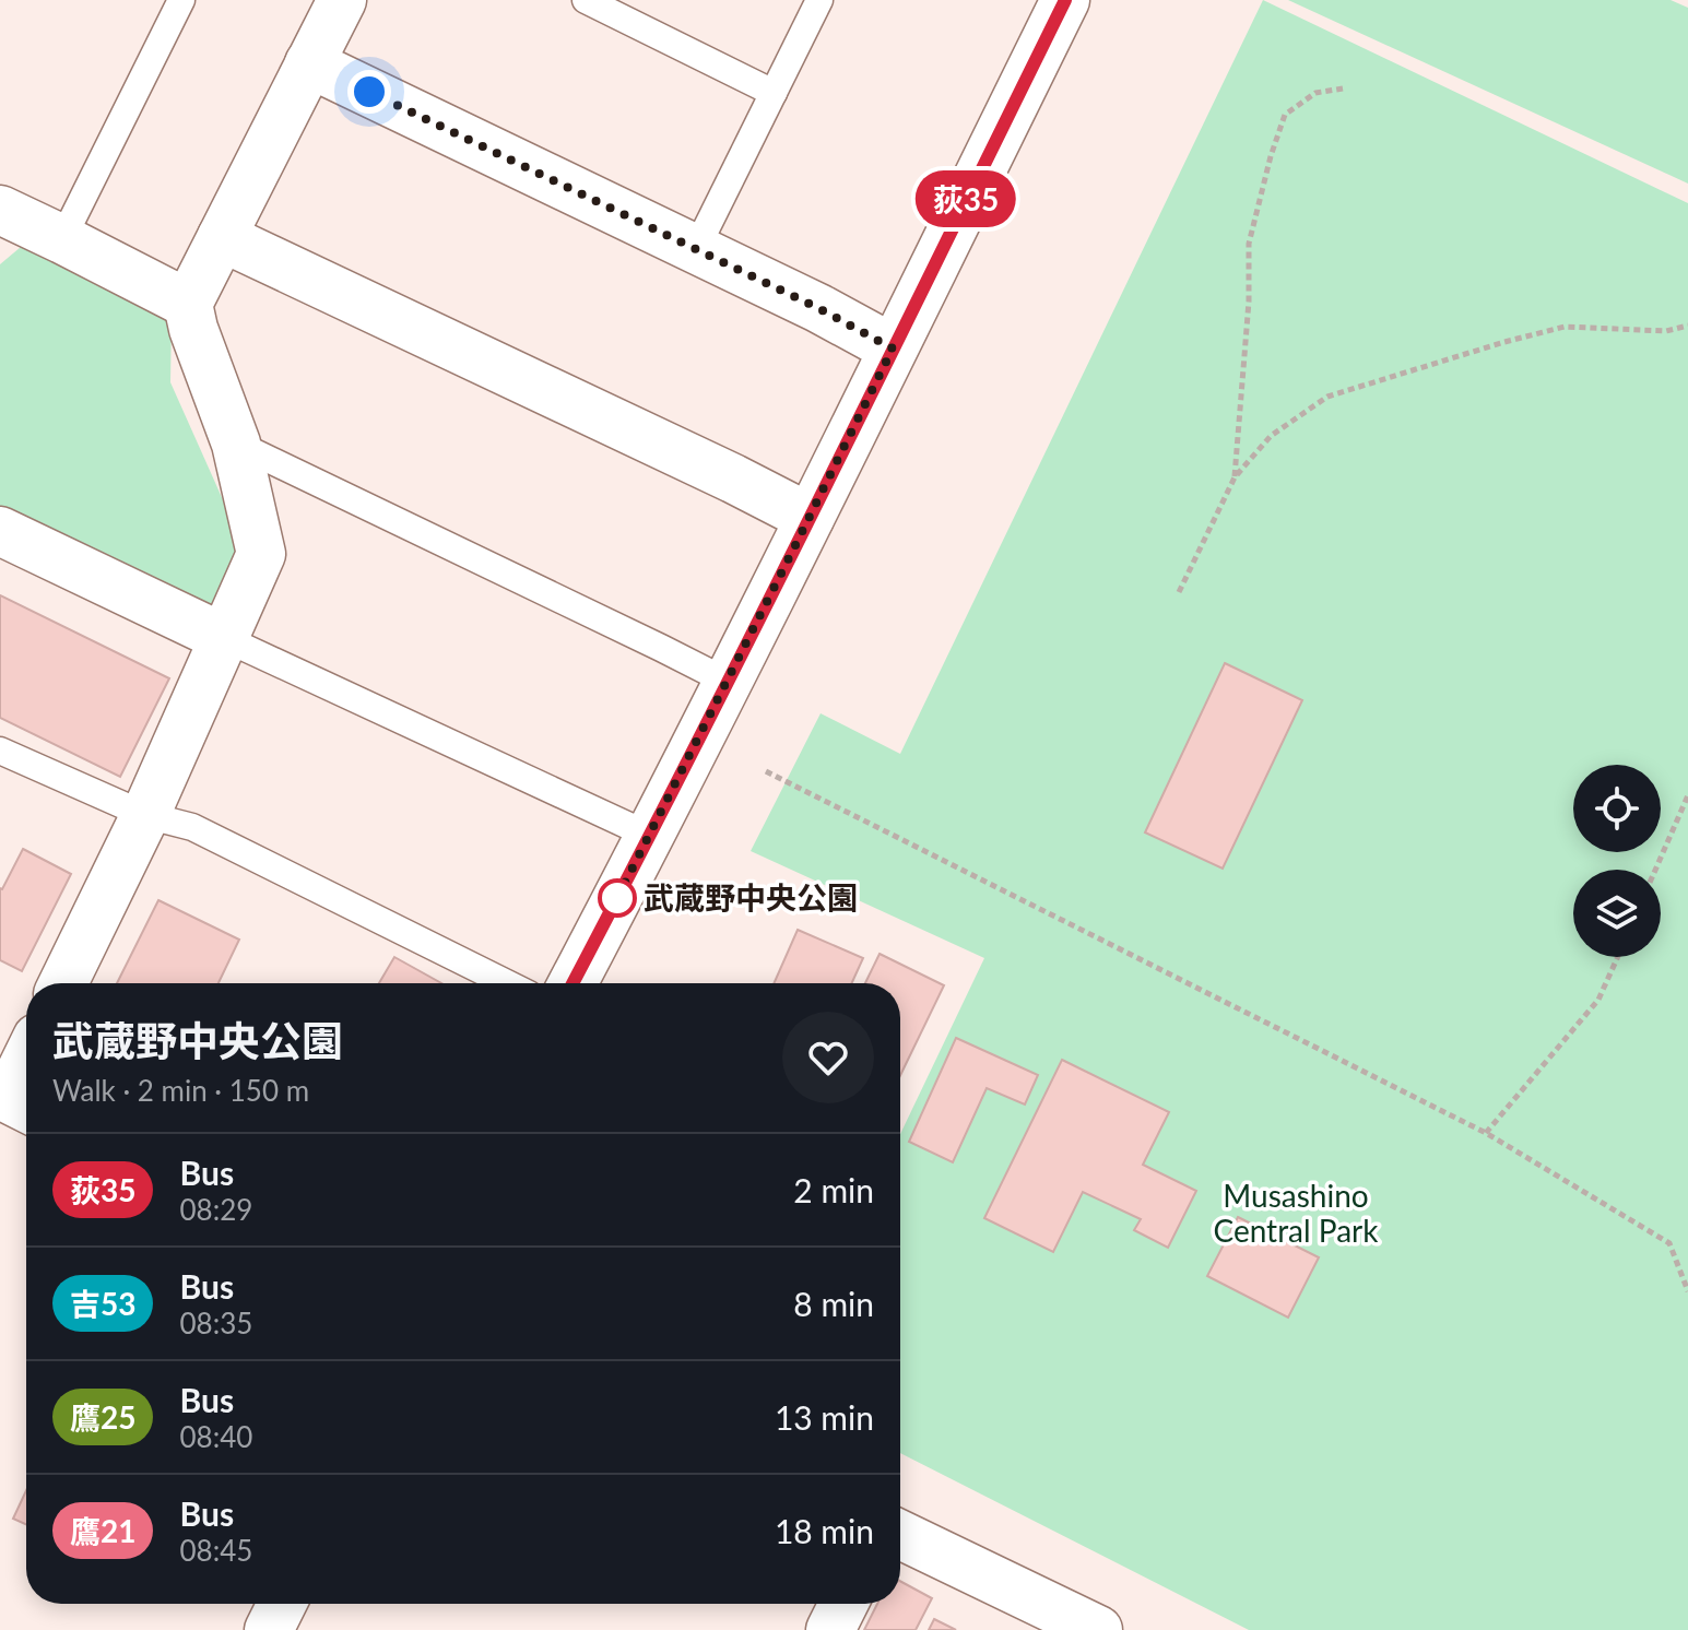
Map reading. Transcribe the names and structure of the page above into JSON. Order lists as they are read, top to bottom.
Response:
{
  "parks": ["Musashino Central Park"],
  "places": ["武蔵野中央公園"],
  "lines": ["bus line 荻35"],
  "page": {
    "on_map": "荻35",
    "heading": ["武蔵野中央公園", "Walk · 2 min · 150 m"],
    "list": [
      {
        "mark": "荻35",
        "name": "Bus",
        "note": "08:29",
        "value": "2 min"
      },
      {
        "mark": "吉53",
        "name": "Bus",
        "note": "08:35",
        "value": "8 min"
      },
      {
        "mark": "鷹25",
        "name": "Bus",
        "note": "08:40",
        "value": "13 min"
      },
      {
        "mark": "鷹21",
        "name": "Bus",
        "note": "08:45",
        "value": "18 min"
      }
    ]
  }
}
